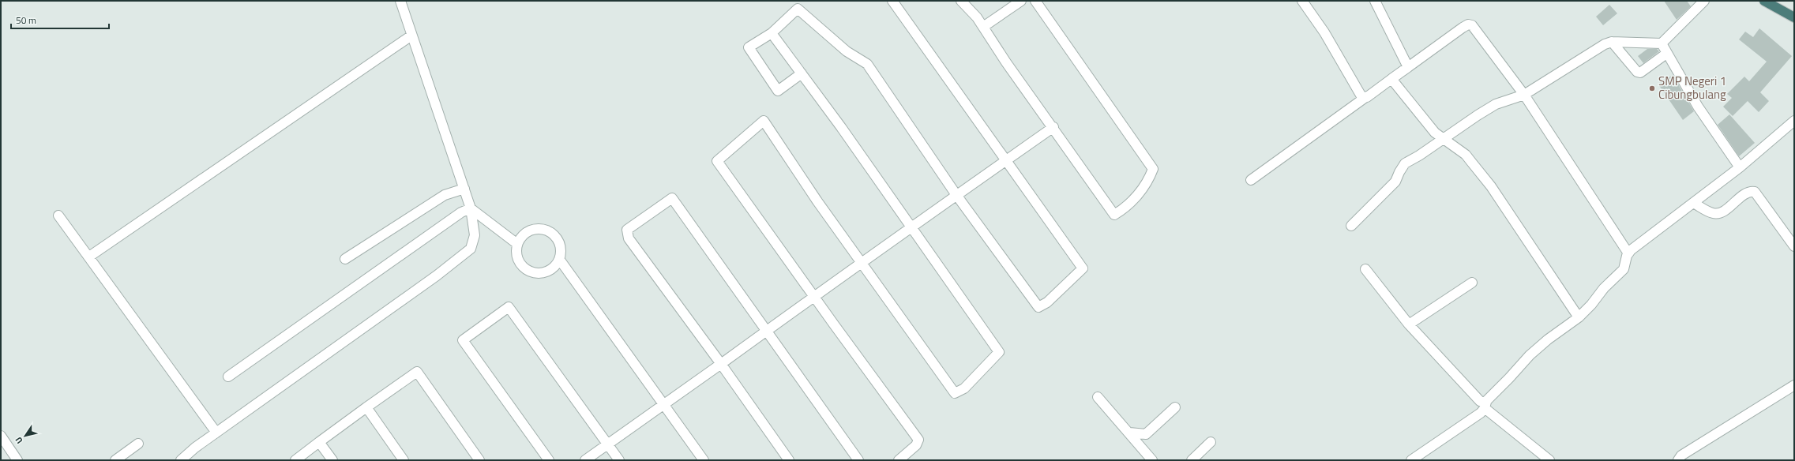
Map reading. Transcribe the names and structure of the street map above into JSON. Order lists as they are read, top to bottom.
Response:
{
  "places": ["SMP Negeri 1 Cibungbulang"],
  "scale_bar": "50 m",
  "north": "bottom left"
}
